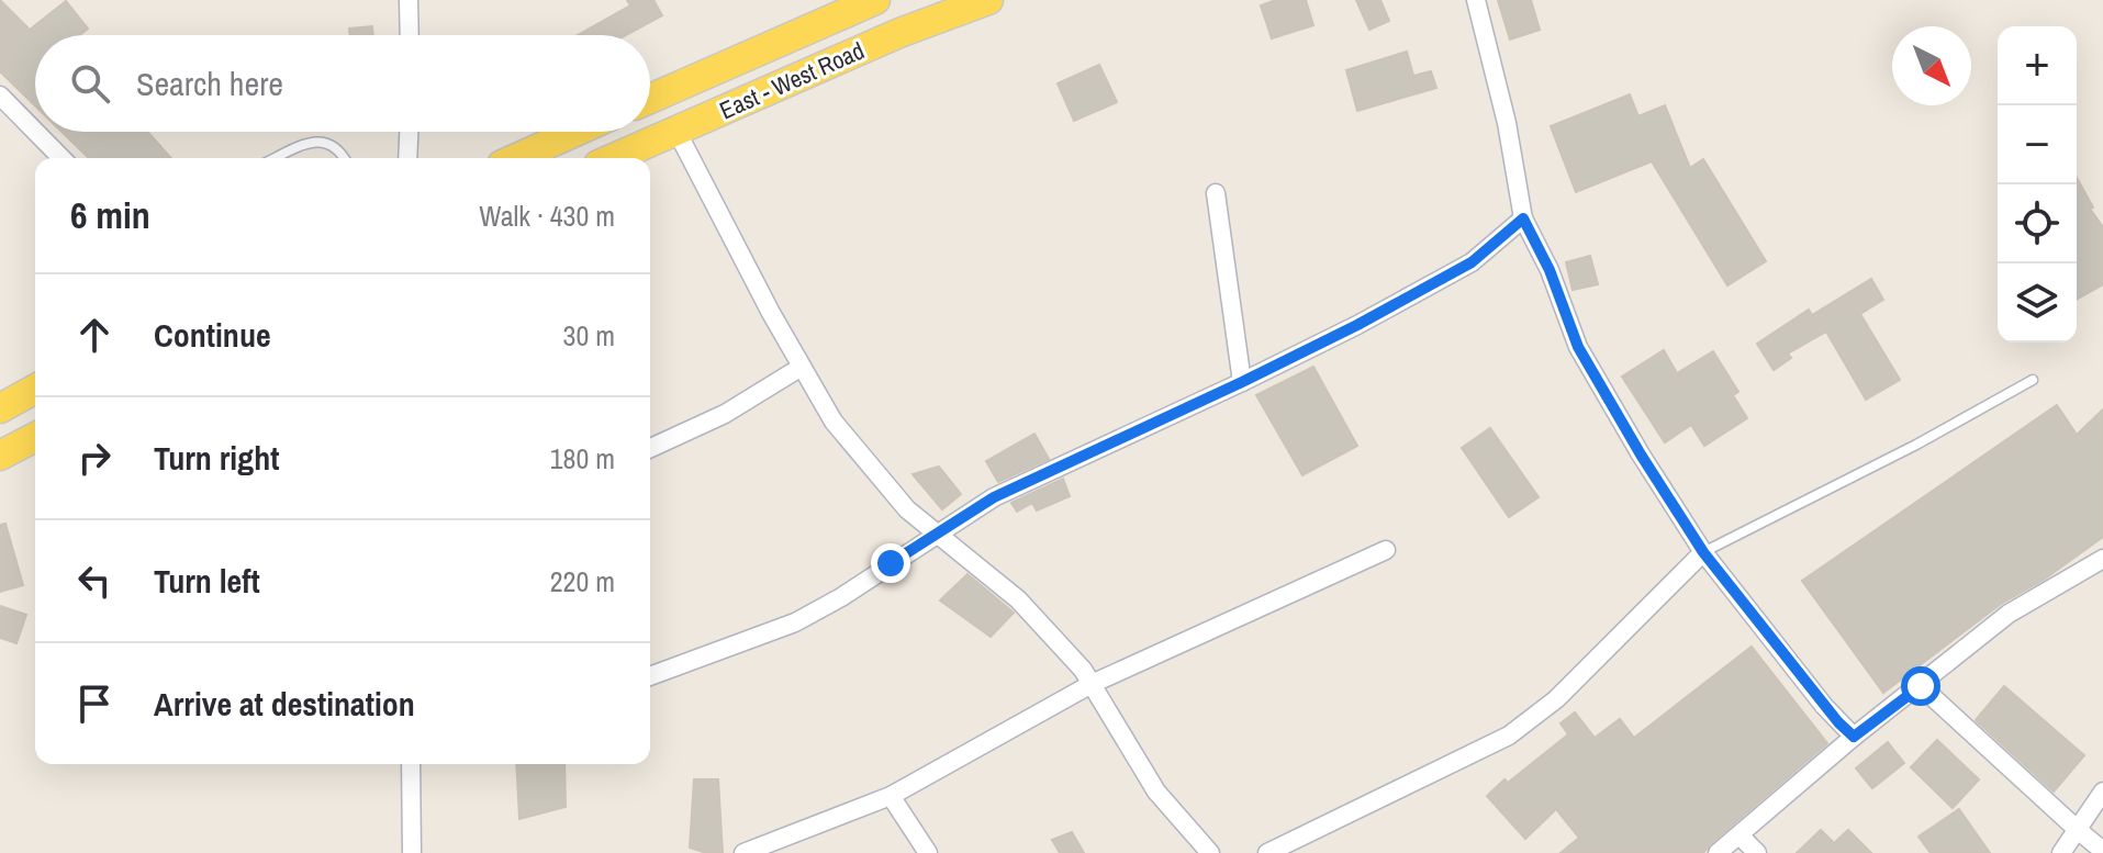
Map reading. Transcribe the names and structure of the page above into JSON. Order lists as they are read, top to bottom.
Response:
{
  "streets": {
    "main road": ["East - West Road"]
  },
  "north": "bottom right",
  "page": {
    "map_buttons": ["+", "−"],
    "search": "Search here",
    "heading": ["6 min", "Walk · 430 m"],
    "list": [
      ["Continue", "30 m"],
      ["Turn right", "180 m"],
      ["Turn left", "220 m"],
      "Arrive at destination"
    ]
  }
}
